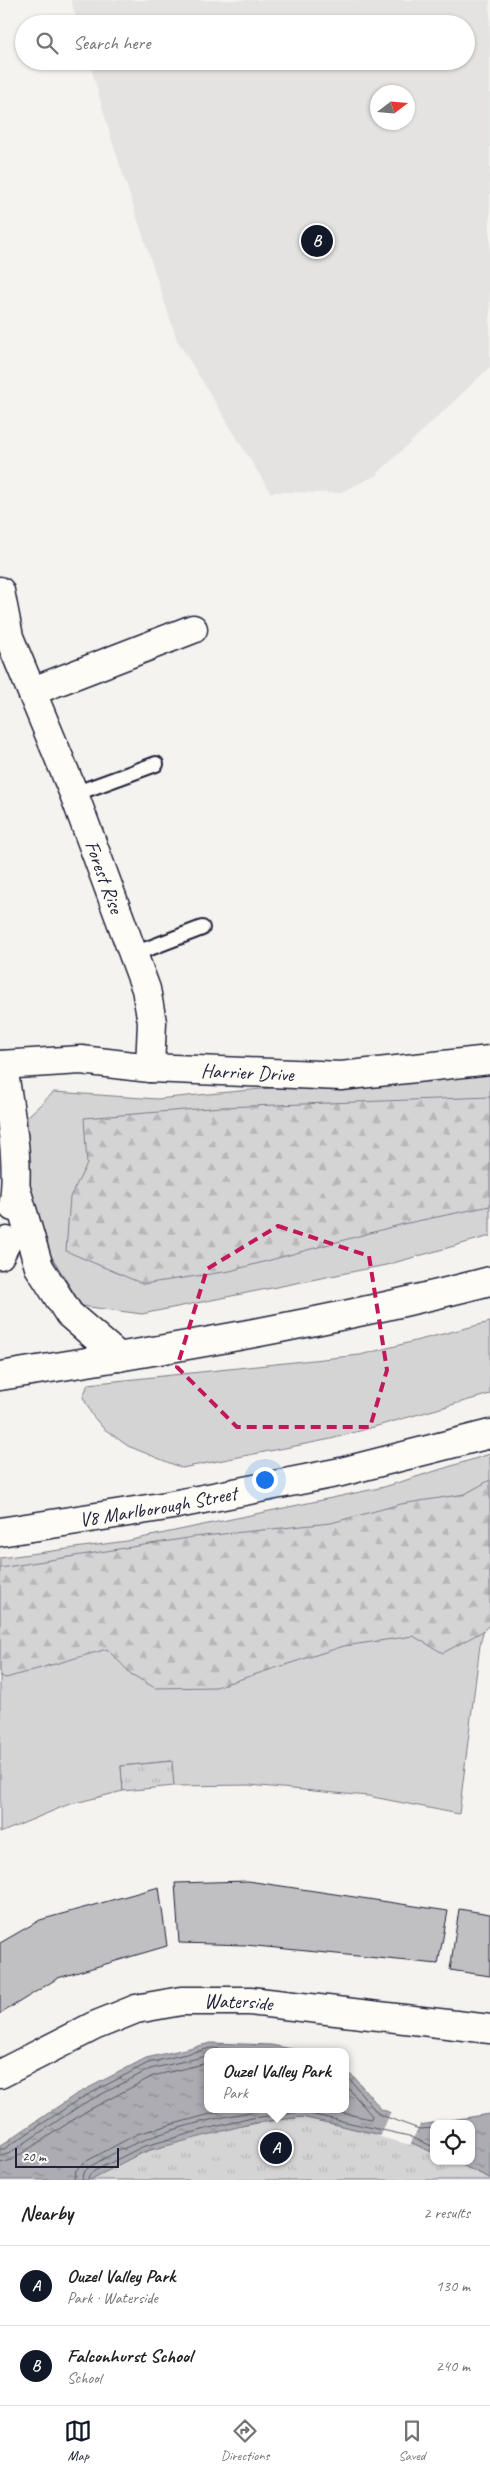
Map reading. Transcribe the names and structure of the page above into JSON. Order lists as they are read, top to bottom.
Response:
{
  "streets": {
    "street": [
      "Forest Rise",
      "Harrier Drive",
      "V8 Marlborough Street",
      "Waterside"
    ]
  },
  "crossings": [
    ["Forest Rise", "Harrier Drive"]
  ],
  "scale_bar": "20 m",
  "north": "right",
  "page": {
    "search": "Search here",
    "pins": ["B", "A"],
    "popup": ["Ouzel Valley Park", "Park"],
    "scale": "20 m",
    "heading": ["Nearby", "2 results"],
    "list": [
      {
        "mark": "A",
        "name": "Ouzel Valley Park",
        "note": "Park · Waterside",
        "value": "130 m"
      },
      {
        "mark": "B",
        "name": "Falconhurst School",
        "note": "School",
        "value": "240 m"
      }
    ],
    "nav": ["Map", "Directions", "Saved"]
  }
}
